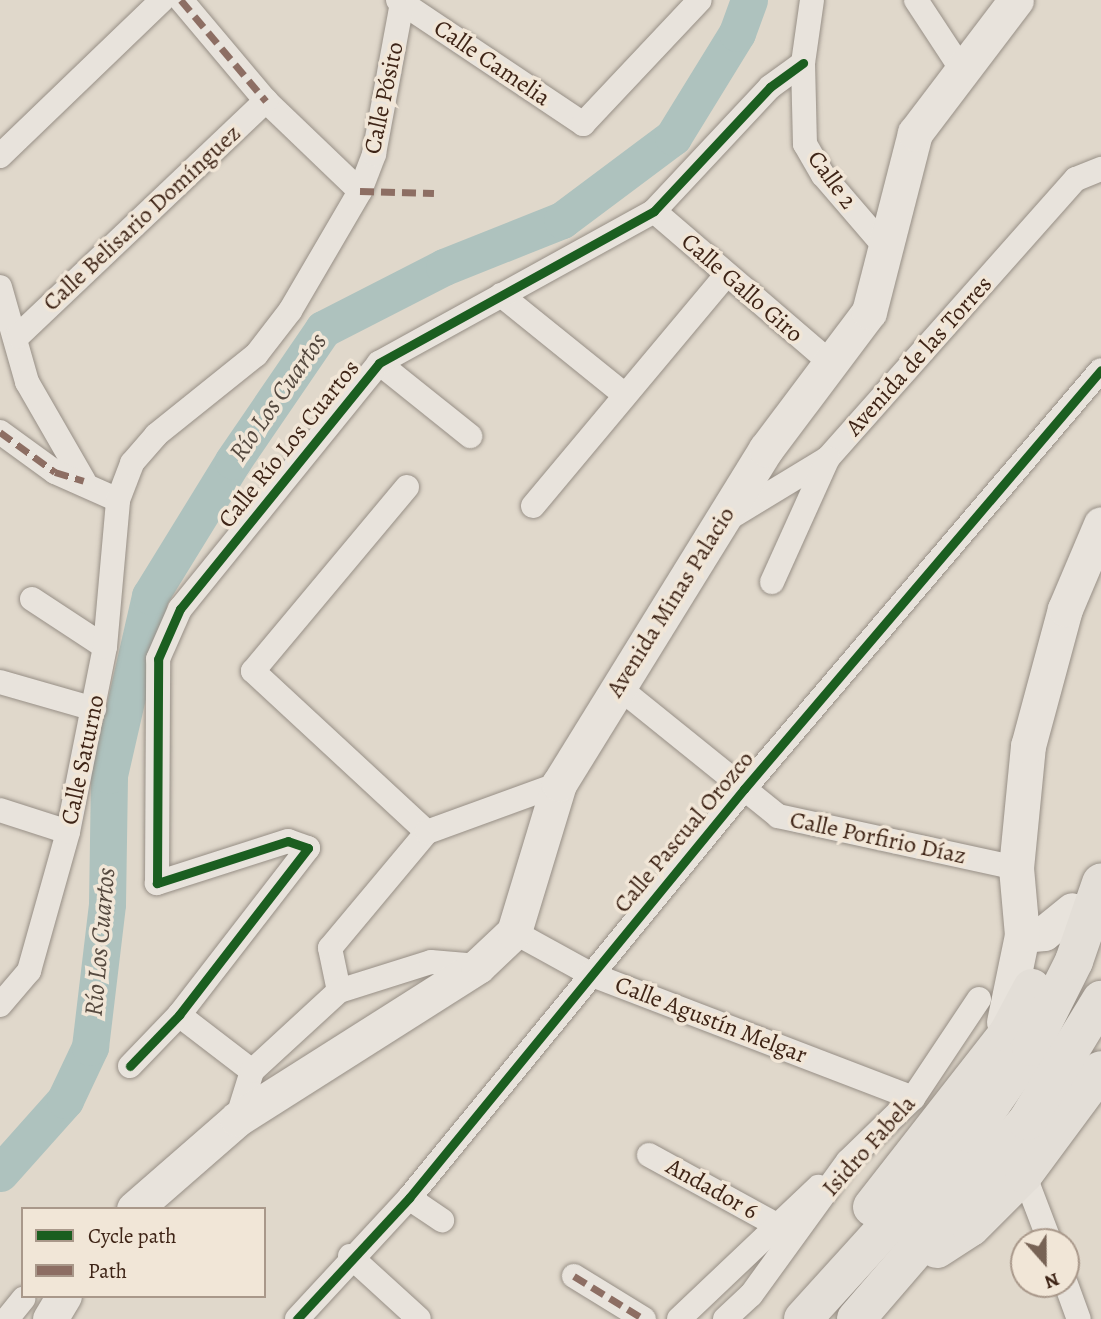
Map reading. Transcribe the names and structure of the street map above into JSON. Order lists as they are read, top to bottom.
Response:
{
  "streets": {
    "main road": ["Avenida Minas Palacio"],
    "street": [
      "Calle Camelia",
      "Calle Pósito",
      "Calle 2",
      "Calle Belisario Domínguez",
      "Calle Gallo Giro",
      "Avenida de las Torres",
      "Calle Río Los Cuartos",
      "Calle Saturno",
      "Calle Pascual Orozco",
      "Calle Porfirio Díaz",
      "Calle Agustín Melgar",
      "Isidro Fabela",
      "Andador 6"
    ]
  },
  "crossings": [
    ["Calle Camelia", "Calle Pósito"],
    ["Calle Pósito", "Calle Saturno"],
    ["Calle 2", "Calle Río Los Cuartos"],
    ["Calle 2", "Avenida Minas Palacio"],
    ["Calle Gallo Giro", "Calle Río Los Cuartos"],
    ["Calle Gallo Giro", "Avenida Minas Palacio"],
    ["Avenida de las Torres", "Avenida Minas Palacio"],
    ["Avenida Minas Palacio", "Calle Porfirio Díaz"],
    ["Avenida Minas Palacio", "Calle Agustín Melgar"],
    ["Calle Pascual Orozco", "Calle Porfirio Díaz"],
    ["Calle Pascual Orozco", "Calle Agustín Melgar"],
    ["Calle Agustín Melgar", "Isidro Fabela"]
  ],
  "water": ["Río Los Cuartos"],
  "legend": ["Cycle path", "Path"],
  "north": "bottom"
}
